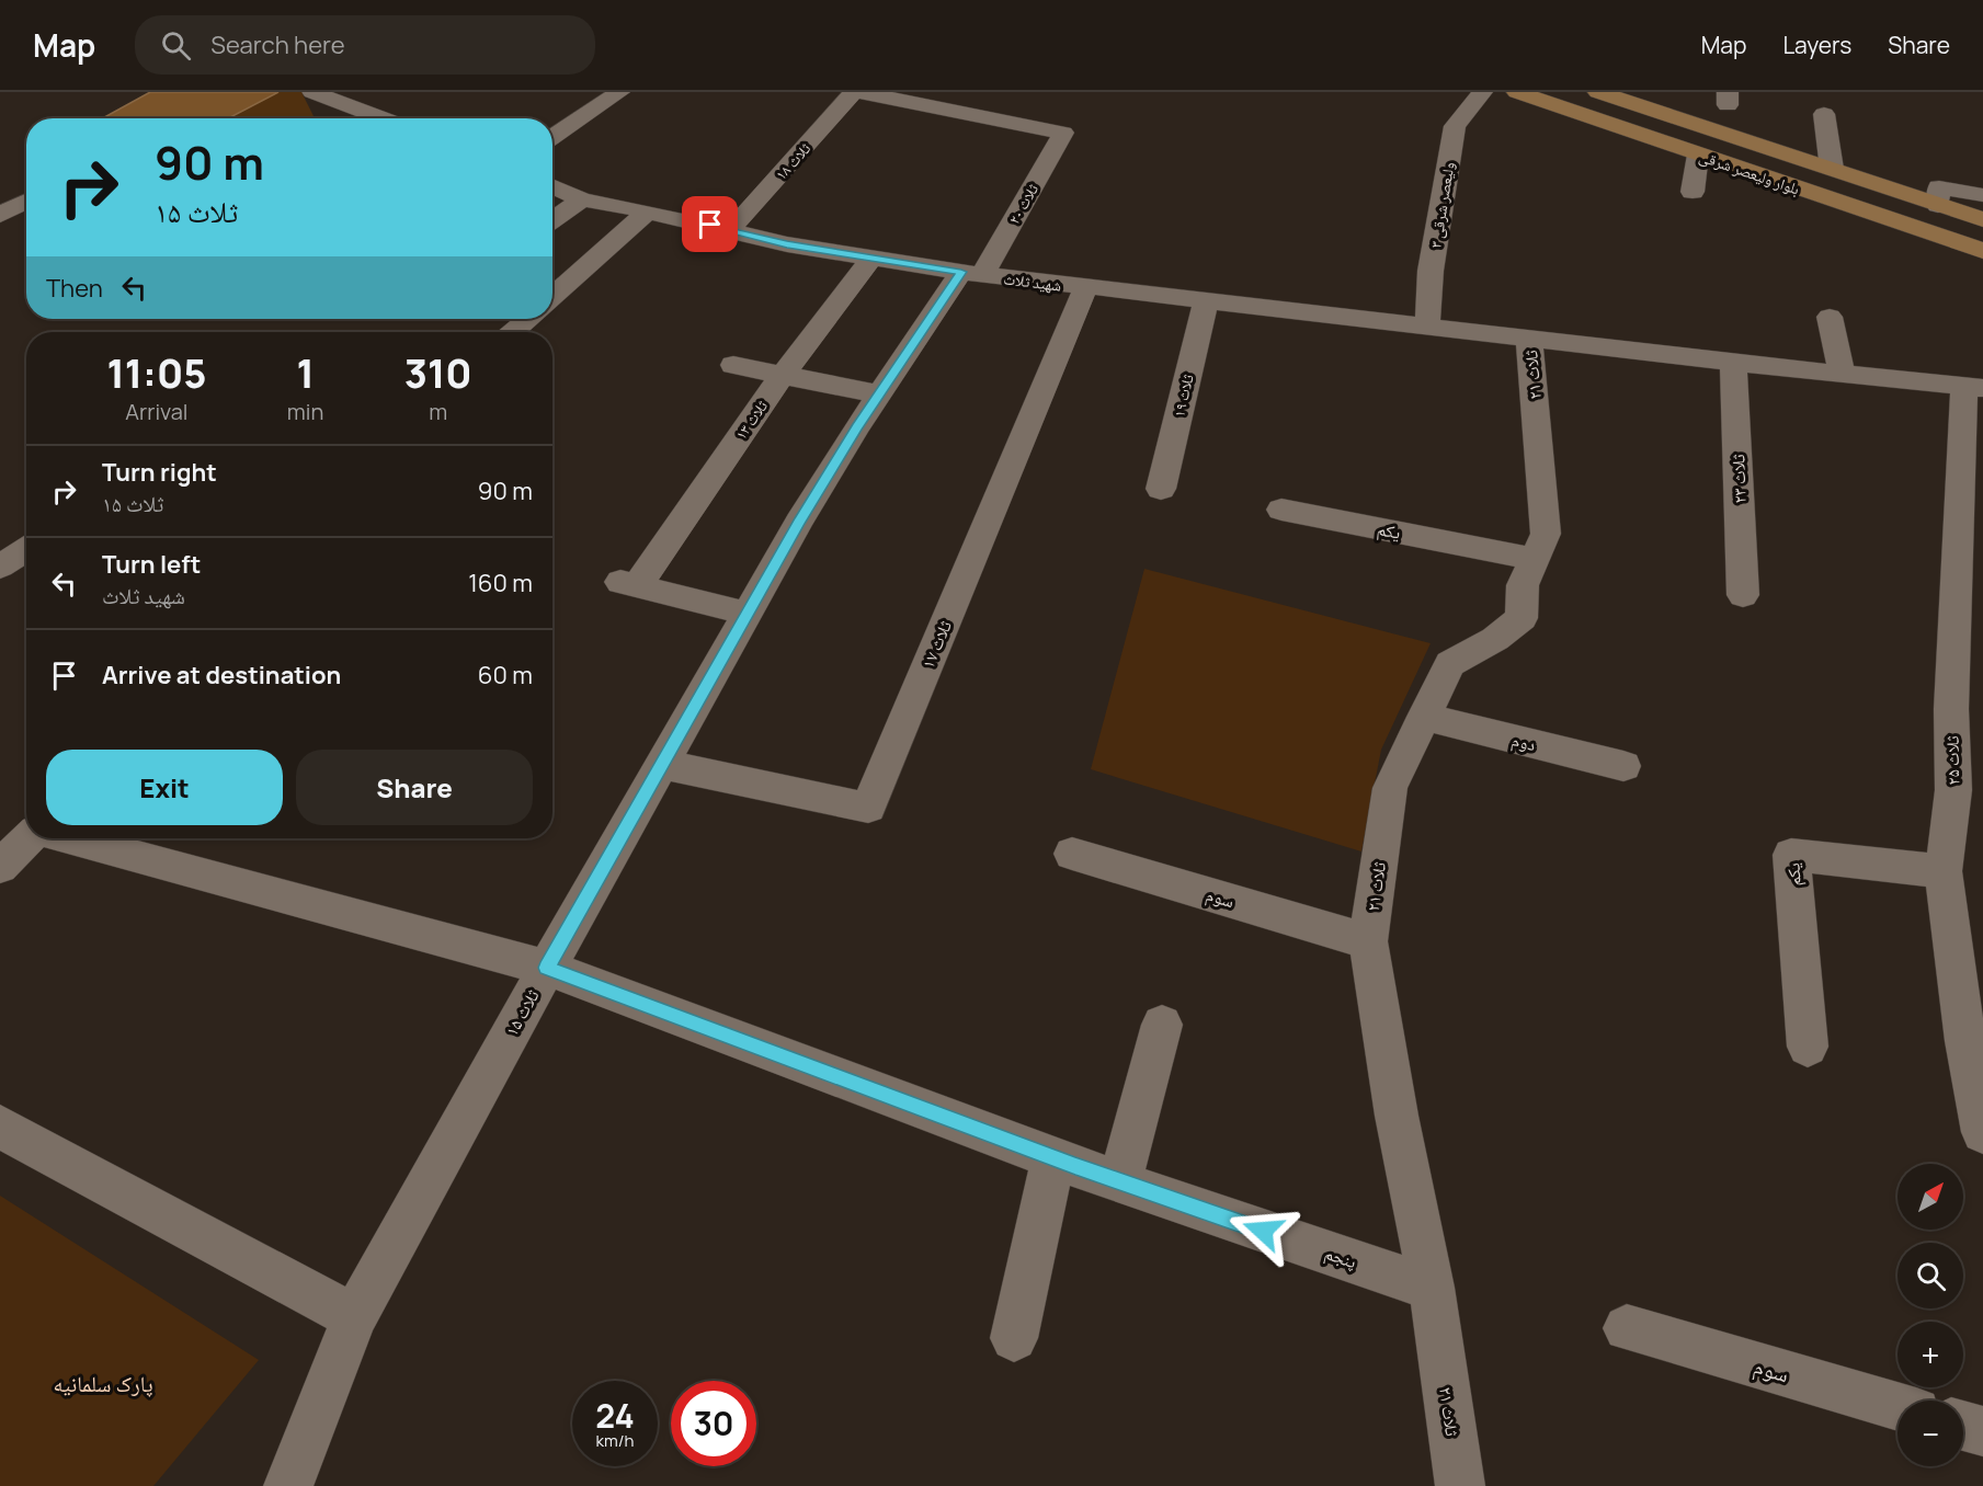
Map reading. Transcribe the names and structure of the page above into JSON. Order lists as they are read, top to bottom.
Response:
{
  "streets": {
    "street": [
      "ثلاث ۱۸",
      "بلوار ولیعصر شرقی",
      "ثلاث ۲۰",
      "ولیعصر شرقی ۳",
      "شهید ثلاث",
      "ثلاث ۲۱",
      "ثلاث ۱۹",
      "ثلاث ۱۳",
      "ثلاث ۲۳",
      "یکم",
      "ثلاث ۱۷",
      "دوم",
      "ثلاث ۲۵",
      "سوم",
      "ثلاث ۱۵",
      "پنجم"
    ]
  },
  "crossings": [
    ["ثلاث ۱۸", "شهید ثلاث"],
    ["ثلاث ۲۰", "شهید ثلاث"],
    ["ثلاث ۲۰", "ثلاث ۱۵"],
    ["ولیعصر شرقی ۳", "شهید ثلاث"],
    ["شهید ثلاث", "ثلاث ۲۱"],
    ["شهید ثلاث", "ثلاث ۱۹"],
    ["شهید ثلاث", "ثلاث ۱۳"],
    ["شهید ثلاث", "ثلاث ۲۳"],
    ["شهید ثلاث", "ثلاث ۱۷"],
    ["شهید ثلاث", "ثلاث ۲۵"],
    ["شهید ثلاث", "ثلاث ۱۵"],
    ["ثلاث ۲۱", "یکم"],
    ["ثلاث ۲۱", "دوم"],
    ["ثلاث ۲۱", "سوم"],
    ["ثلاث ۲۱", "پنجم"],
    ["ثلاث ۱۳", "ثلاث ۱۵"],
    ["یکم", "ثلاث ۲۵"],
    ["ثلاث ۱۷", "ثلاث ۱۵"],
    ["ثلاث ۱۵", "پنجم"]
  ],
  "parks": ["پارک سلمانیه"],
  "north": "top right",
  "page": {
    "header": "Map",
    "search": "Search here",
    "nav": ["Map", "Layers", "Share"],
    "turn": ["90 m", "ثلاث ۱۵"],
    "then": "Then",
    "eta": [
      "11:05",
      "Arrival",
      "1",
      "min",
      "310",
      "m"
    ],
    "list": [
      {
        "name": "Turn right",
        "note": "ثلاث ۱۵",
        "value": "90 m"
      },
      {
        "name": "Turn left",
        "note": "شهید ثلاث",
        "value": "160 m"
      },
      {
        "name": "Arrive at destination",
        "value": "60 m"
      }
    ],
    "buttons": ["Exit", "Share"],
    "map_buttons": ["+", "−"],
    "speed": "24 km/h",
    "limit": "30"
  }
}
